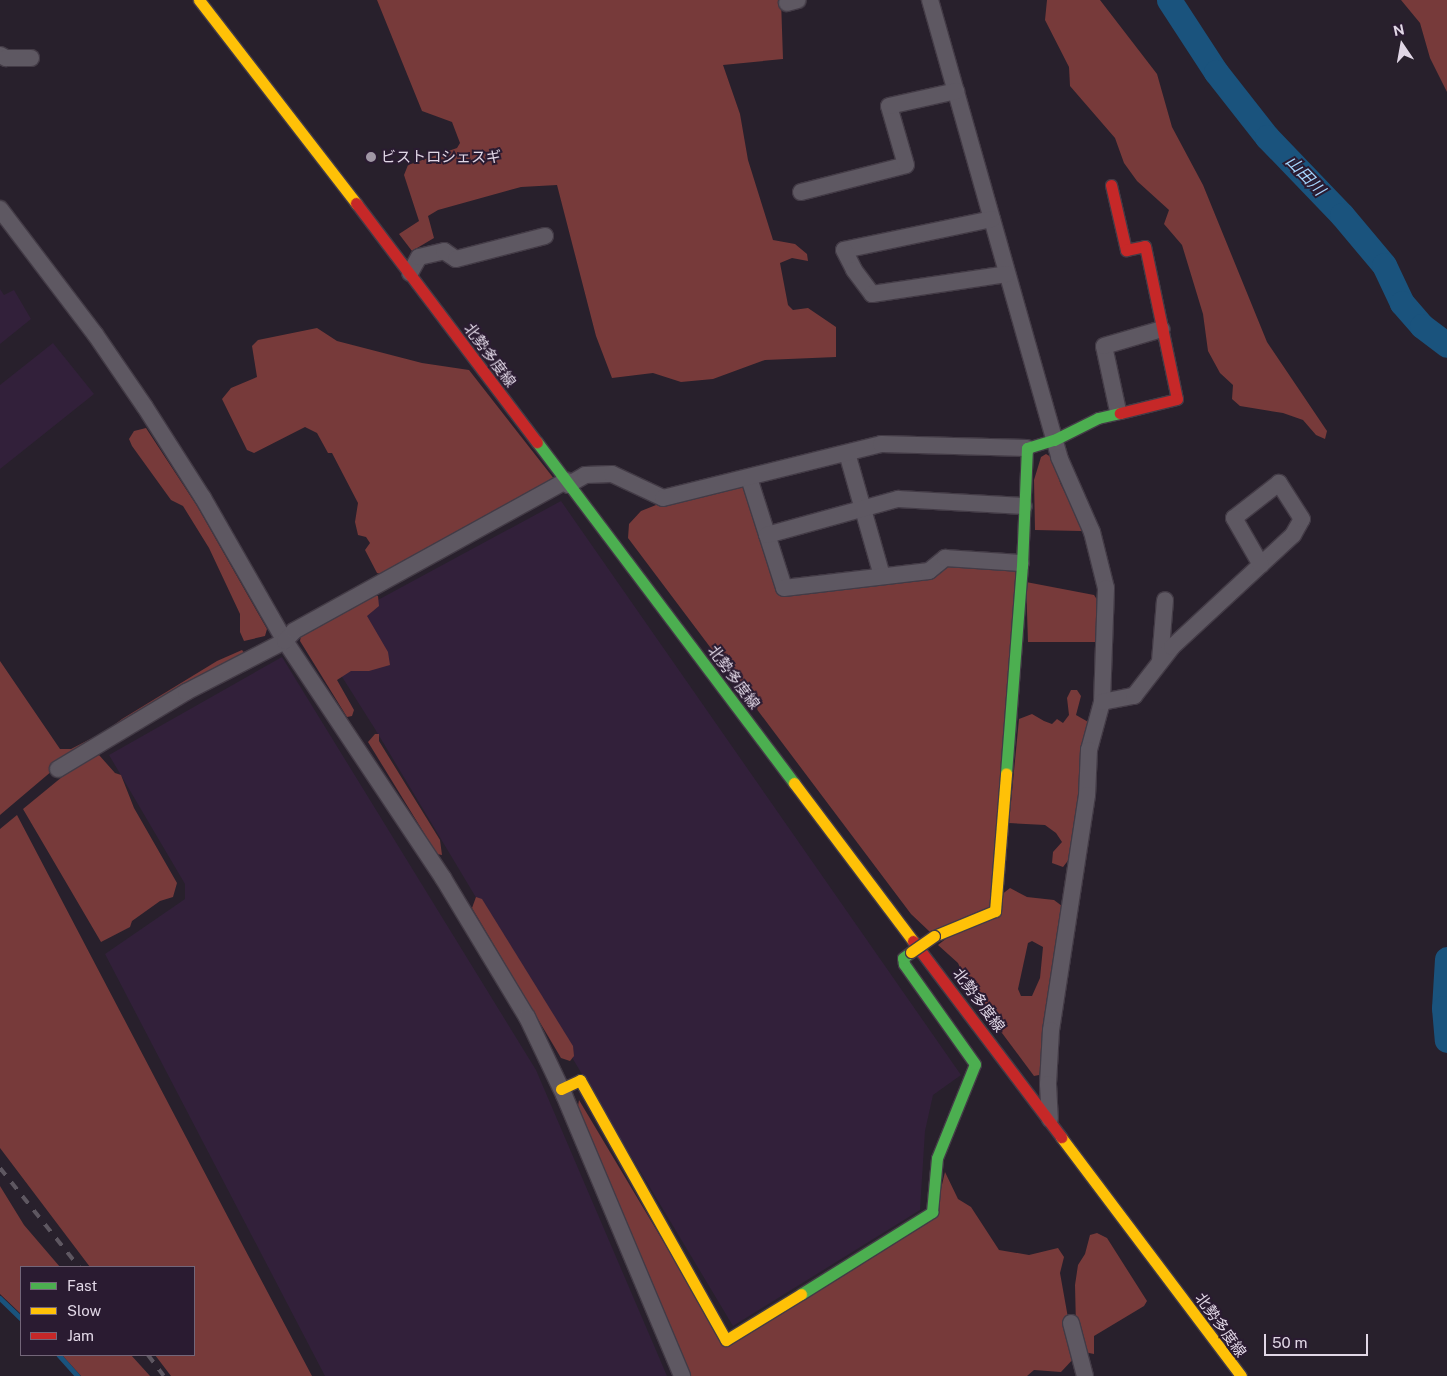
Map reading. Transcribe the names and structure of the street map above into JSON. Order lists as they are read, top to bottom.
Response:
{
  "streets": {
    "street": ["北勢多度線"]
  },
  "water": ["山田川"],
  "places": ["ビストロシェスギ"],
  "legend": ["Fast", "Slow", "Jam"],
  "scale_bar": "50 m",
  "north": "top"
}
